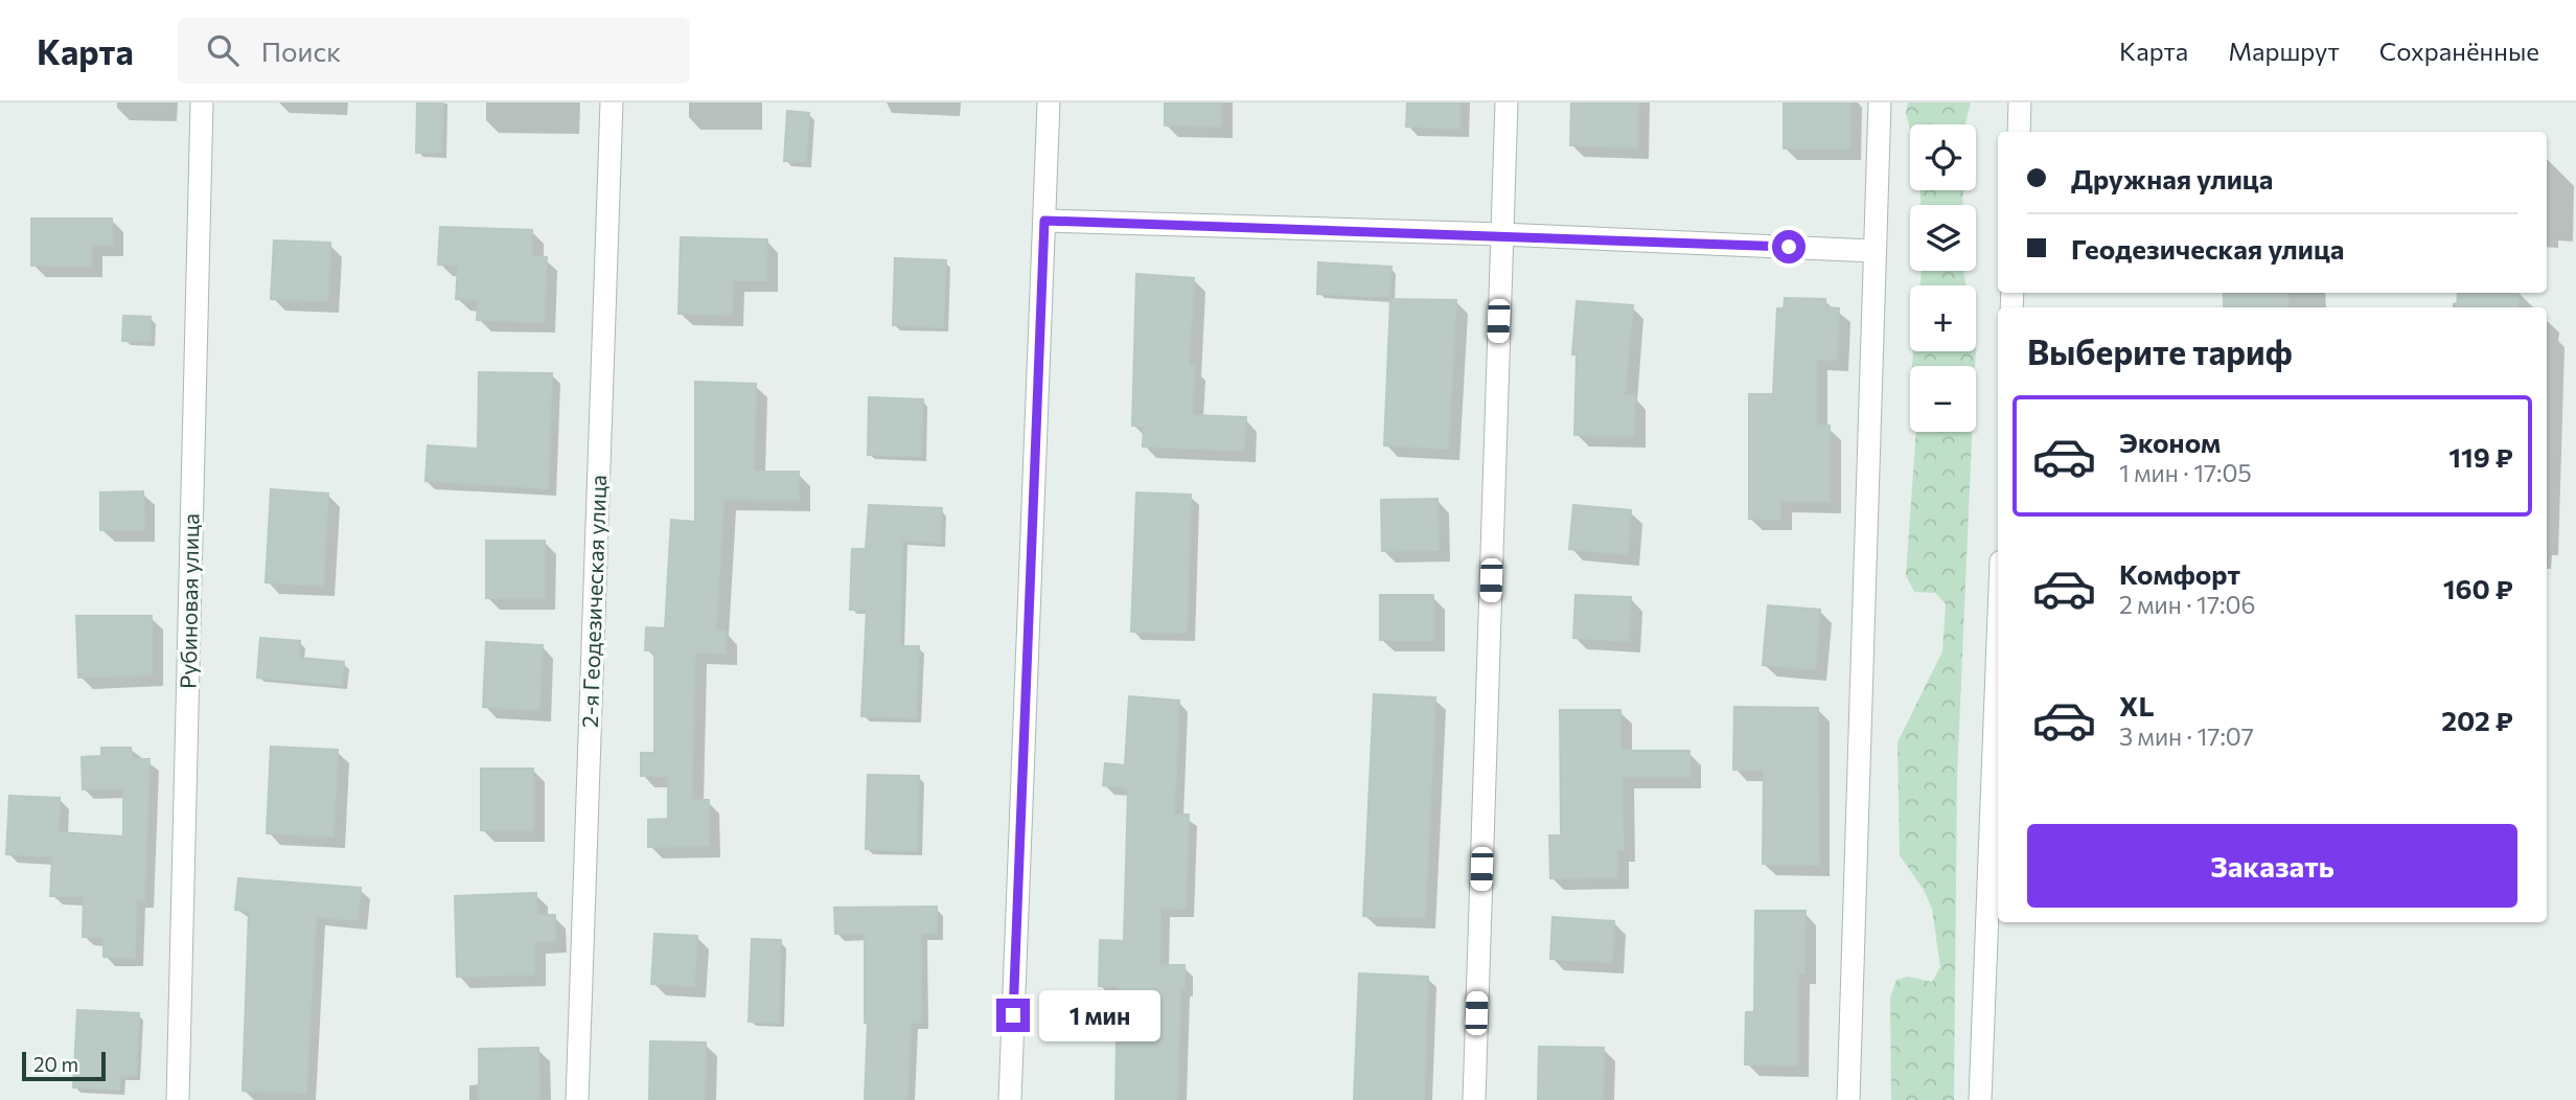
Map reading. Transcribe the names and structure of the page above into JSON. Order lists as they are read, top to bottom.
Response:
{
  "streets": {
    "street": ["Рубиновая улица", "2-я Геодезическая улица"]
  },
  "scale_bar": "20 m",
  "page": {
    "header": "Карта",
    "search": "Поиск",
    "nav": ["Карта", "Маршрут", "Сохранённые"],
    "map_buttons": ["+", "−"],
    "banner": ["Дружная улица", "Геодезическая улица"],
    "heading": "Выберите тариф",
    "list": [
      {
        "name": "Эконом",
        "note": "1 мин · 17:05",
        "value": "119 ₽"
      },
      {
        "name": "Комфорт",
        "note": "2 мин · 17:06",
        "value": "160 ₽"
      },
      {
        "name": "XL",
        "note": "3 мин · 17:07",
        "value": "202 ₽"
      }
    ],
    "buttons": "Заказать",
    "bubble": "1 мин",
    "scale": "20 m"
  }
}
